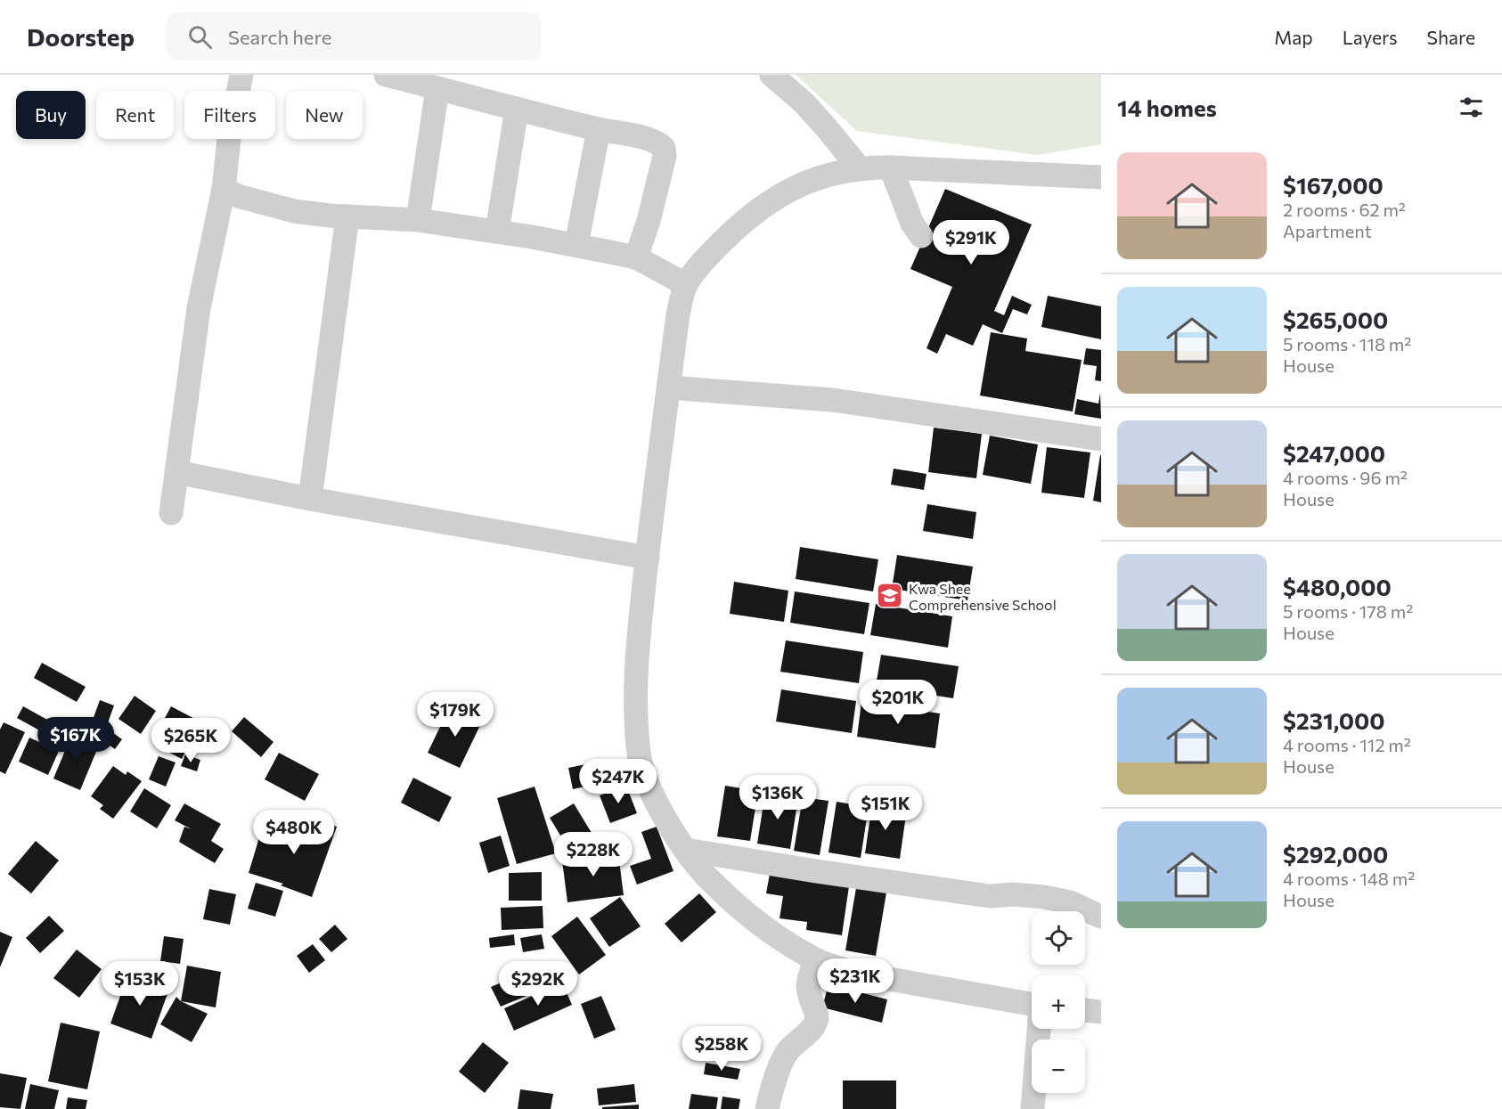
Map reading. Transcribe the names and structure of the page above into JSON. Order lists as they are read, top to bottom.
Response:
{
  "places": {
    "school or university": ["Kwa Shee Comprehensive School"]
  },
  "page": {
    "header": "Doorstep",
    "search": "Search here",
    "nav": ["Map", "Layers", "Share"],
    "heading": "14 homes",
    "chip": [
      "Buy",
      "Rent",
      "Filters",
      "New"
    ],
    "list": [
      {
        "name": "$167,000",
        "note": "2 rooms · 62 m² · Apartment"
      },
      {
        "name": "$265,000",
        "note": "5 rooms · 118 m² · House"
      },
      {
        "name": "$247,000",
        "note": "4 rooms · 96 m² · House"
      },
      {
        "name": "$480,000",
        "note": "5 rooms · 178 m² · House"
      },
      {
        "name": "$231,000",
        "note": "4 rooms · 112 m² · House"
      },
      {
        "name": "$292,000",
        "note": "4 rooms · 148 m² · House"
      }
    ],
    "price": [
      "$291K",
      "$201K",
      "$179K",
      "$167K",
      "$265K",
      "$247K",
      "$136K",
      "$151K",
      "$480K",
      "$228K",
      "$231K",
      "$153K",
      "$292K",
      "$258K"
    ],
    "map_buttons": ["+", "−"]
  }
}
